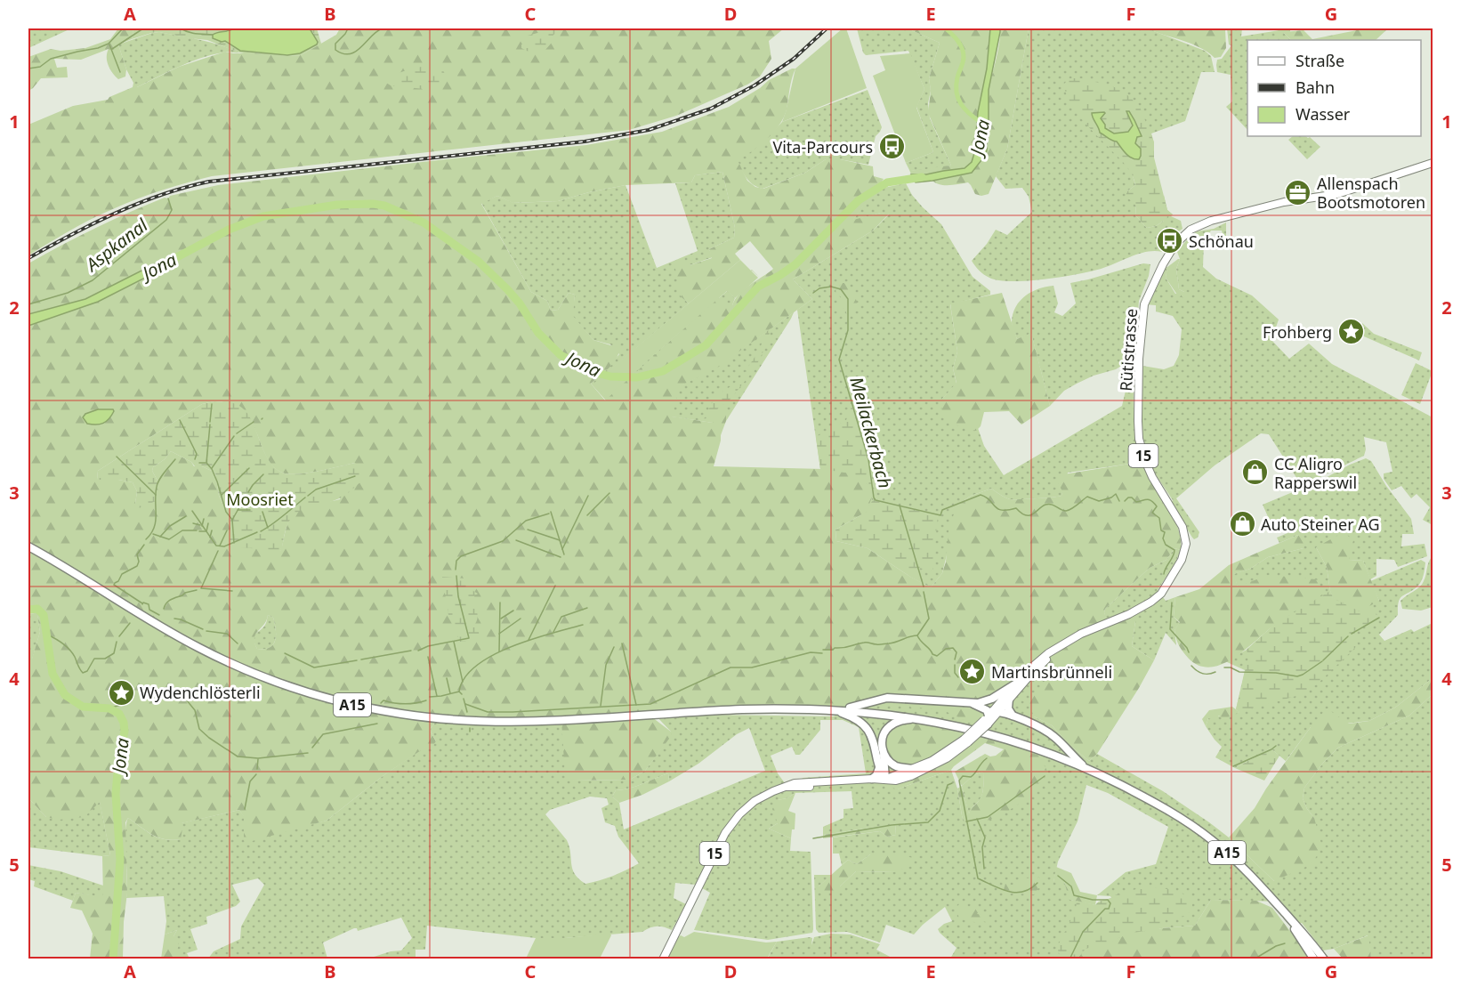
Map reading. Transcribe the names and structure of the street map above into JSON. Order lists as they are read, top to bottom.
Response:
{
  "streets": {
    "highway": ["A15"],
    "main road": ["Rütistrasse", "15"]
  },
  "crossings": [
    ["Rütistrasse", "15"]
  ],
  "water": ["Jona", "Aspkanal", "Meilackerbach"],
  "parks": ["Moosriet"],
  "places": {
    "bus stop": ["Vita-Parcours", "Schönau"],
    "office": ["Allenspach Bootsmotoren"],
    "place": ["Frohberg", "Martinsbrünneli", "Wydenchlösterli"],
    "shop": ["CC Aligro Rapperswil", "Auto Steiner AG"]
  },
  "legend": ["Straße", "Bahn", "Wasser"],
  "grid": {
    "columns": [
      "A",
      "B",
      "C",
      "D",
      "E",
      "F",
      "G"
    ],
    "rows": [
      "1",
      "2",
      "3",
      "4",
      "5"
    ]
  }
}
